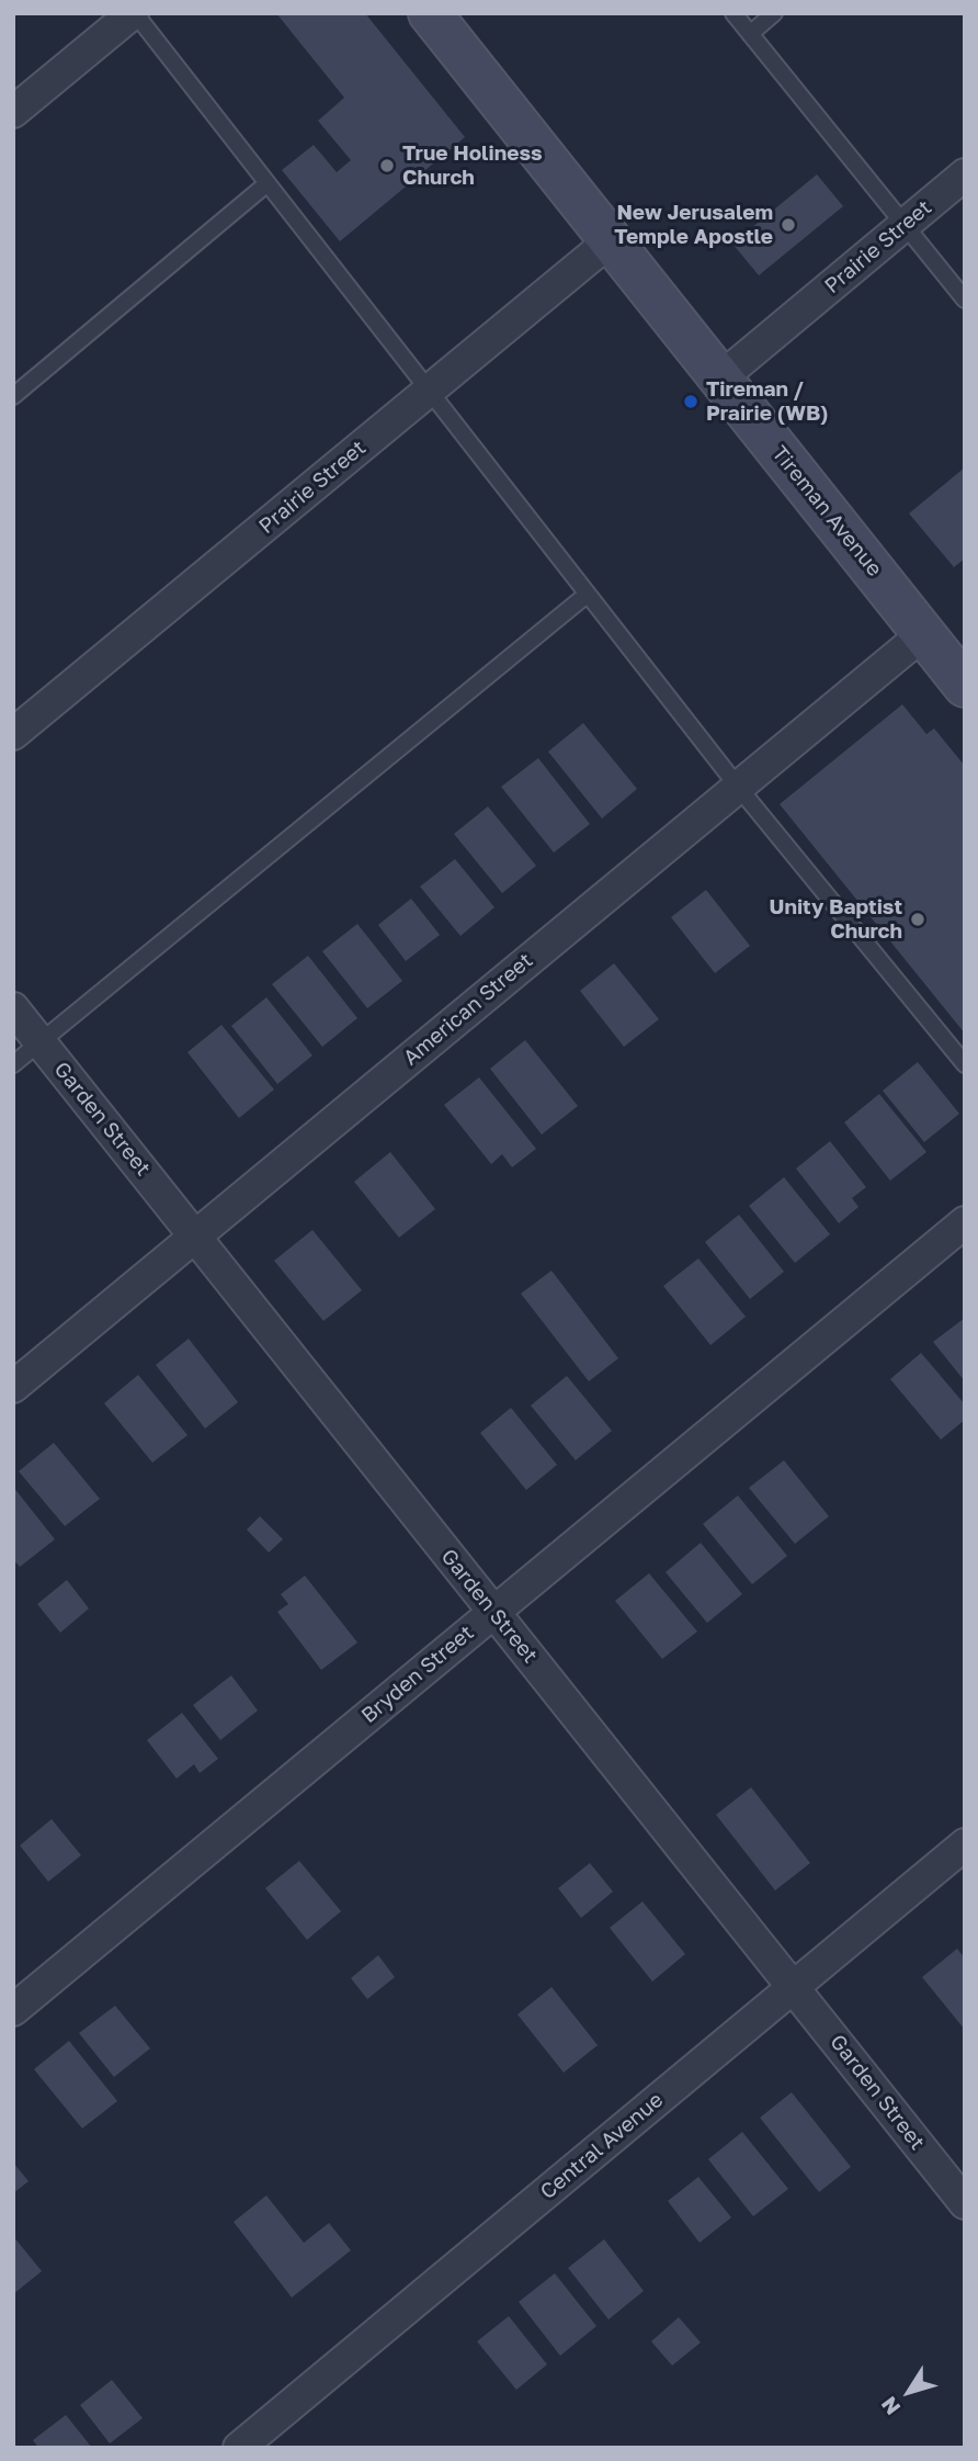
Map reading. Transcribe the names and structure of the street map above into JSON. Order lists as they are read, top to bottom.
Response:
{
  "streets": {
    "street": [
      "Prairie Street",
      "Tireman Avenue",
      "American Street",
      "Garden Street",
      "Bryden Street",
      "Central Avenue"
    ]
  },
  "crossings": [
    ["Prairie Street", "Tireman Avenue"],
    ["Tireman Avenue", "American Street"],
    ["American Street", "Garden Street"],
    ["Garden Street", "Bryden Street"],
    ["Garden Street", "Central Avenue"]
  ],
  "places": [
    "True Holiness Church",
    "New Jerusalem Temple Apostle",
    "Tireman / Prairie (WB)",
    "Unity Baptist Church"
  ],
  "north": "bottom left"
}
